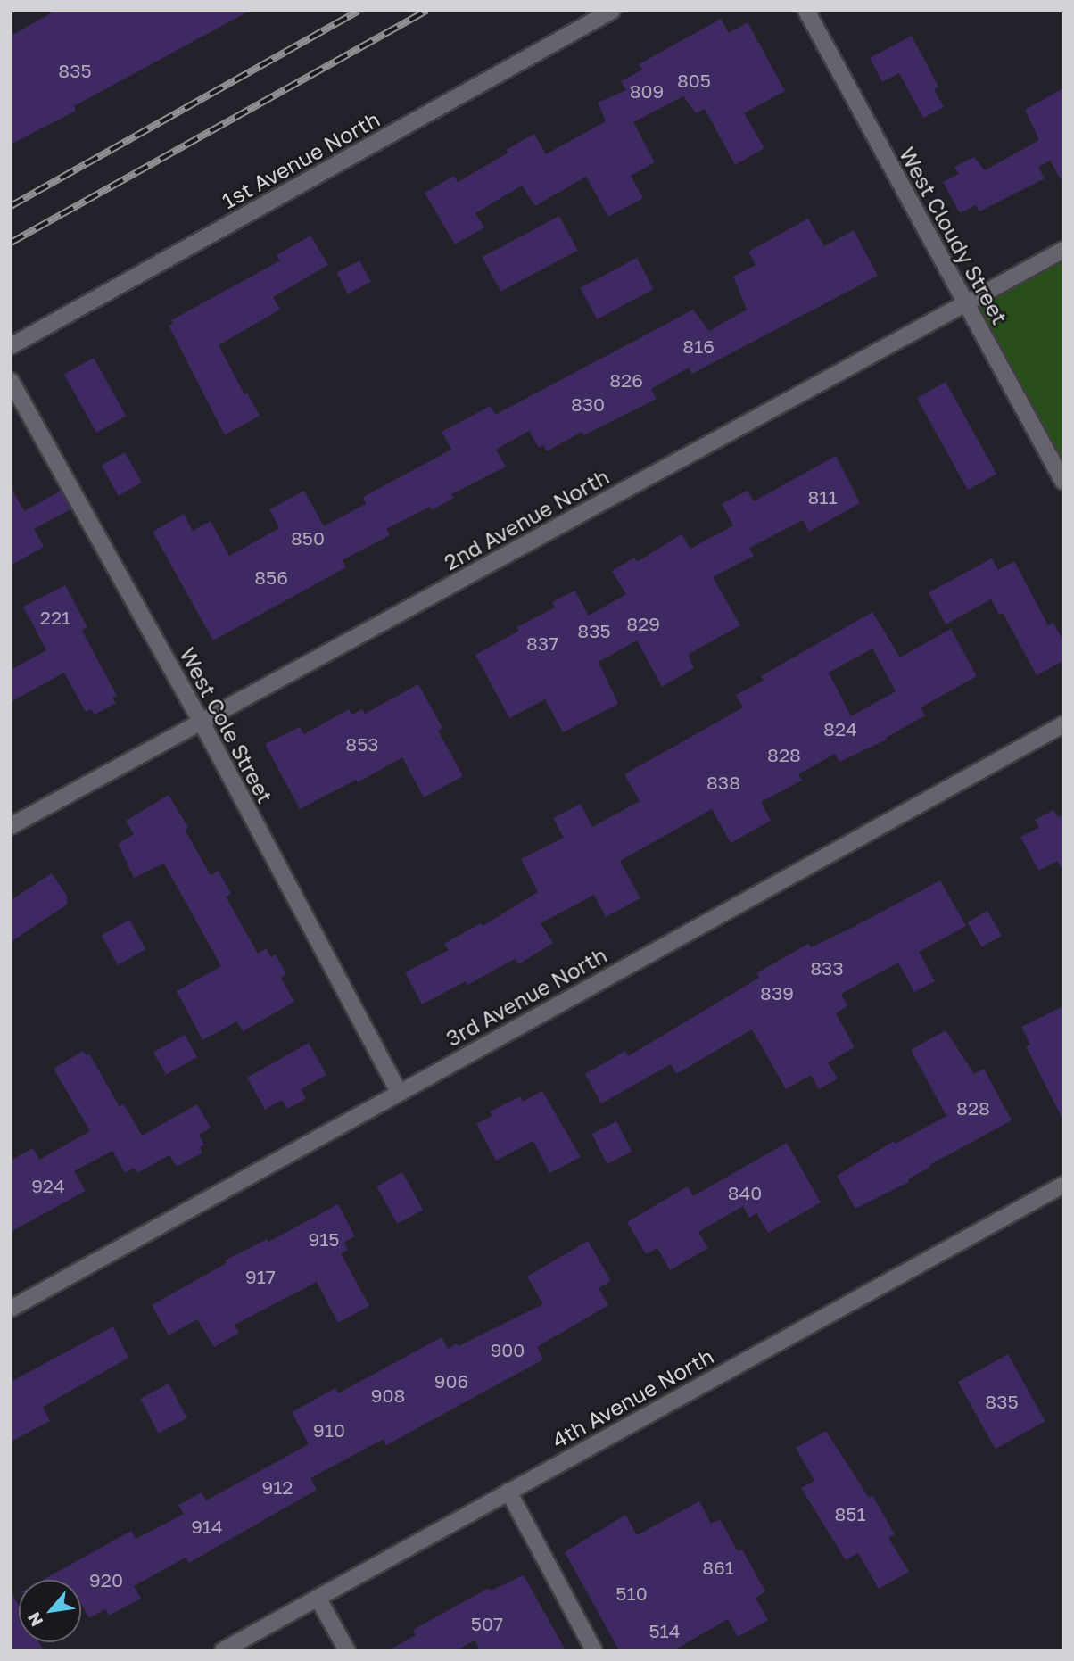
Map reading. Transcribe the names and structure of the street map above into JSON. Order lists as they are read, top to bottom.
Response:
{
  "streets": {
    "street": [
      "1st Avenue North",
      "West Cloudy Street",
      "2nd Avenue North",
      "West Cole Street",
      "3rd Avenue North",
      "4th Avenue North"
    ]
  },
  "crossings": [
    ["West Cloudy Street", "2nd Avenue North"],
    ["2nd Avenue North", "West Cole Street"],
    ["West Cole Street", "3rd Avenue North"]
  ],
  "house_numbers": [
    "835",
    "805",
    "809",
    "816",
    "826",
    "830",
    "811",
    "850",
    "856",
    "221",
    "829",
    "835",
    "837",
    "824",
    "853",
    "828",
    "838",
    "833",
    "839",
    "828",
    "924",
    "840",
    "915",
    "917",
    "900",
    "906",
    "908",
    "835",
    "910",
    "912",
    "851",
    "914",
    "861",
    "920",
    "510",
    "507",
    "514"
  ],
  "north": "bottom left"
}
